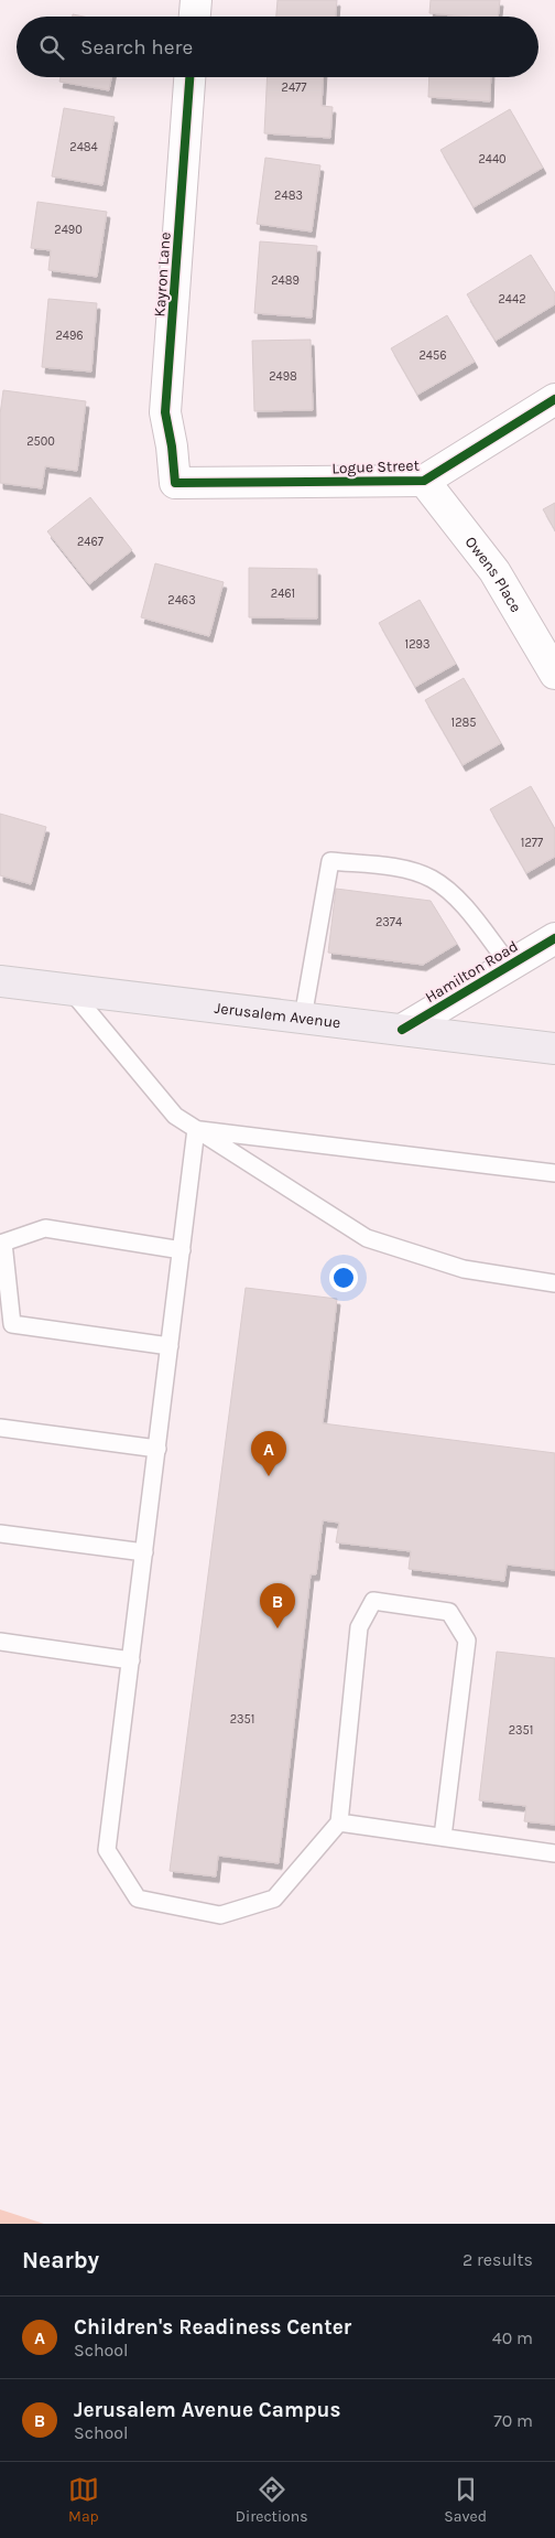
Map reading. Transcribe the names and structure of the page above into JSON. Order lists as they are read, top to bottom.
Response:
{
  "streets": {
    "main road": ["Jerusalem Avenue"],
    "street": [
      "Kayron Lane",
      "Logue Street",
      "Owens Place",
      "Hamilton Road"
    ]
  },
  "crossings": [
    ["Kayron Lane", "Logue Street"],
    ["Logue Street", "Owens Place"],
    ["Hamilton Road", "Jerusalem Avenue"]
  ],
  "house_numbers": [
    "2477",
    "2484",
    "2440",
    "2483",
    "2490",
    "2489",
    "2442",
    "2496",
    "2456",
    "2498",
    "2500",
    "2467",
    "2461",
    "2463",
    "1293",
    "1285",
    "1277",
    "2374",
    "2351",
    "2351"
  ],
  "page": {
    "search": "Search here",
    "pins": ["A", "B"],
    "heading": ["Nearby", "2 results"],
    "list": [
      {
        "mark": "A",
        "name": "Children's Readiness Center",
        "note": "School",
        "value": "40 m"
      },
      {
        "mark": "B",
        "name": "Jerusalem Avenue Campus",
        "note": "School",
        "value": "70 m"
      }
    ],
    "nav": ["Map", "Directions", "Saved"]
  }
}
